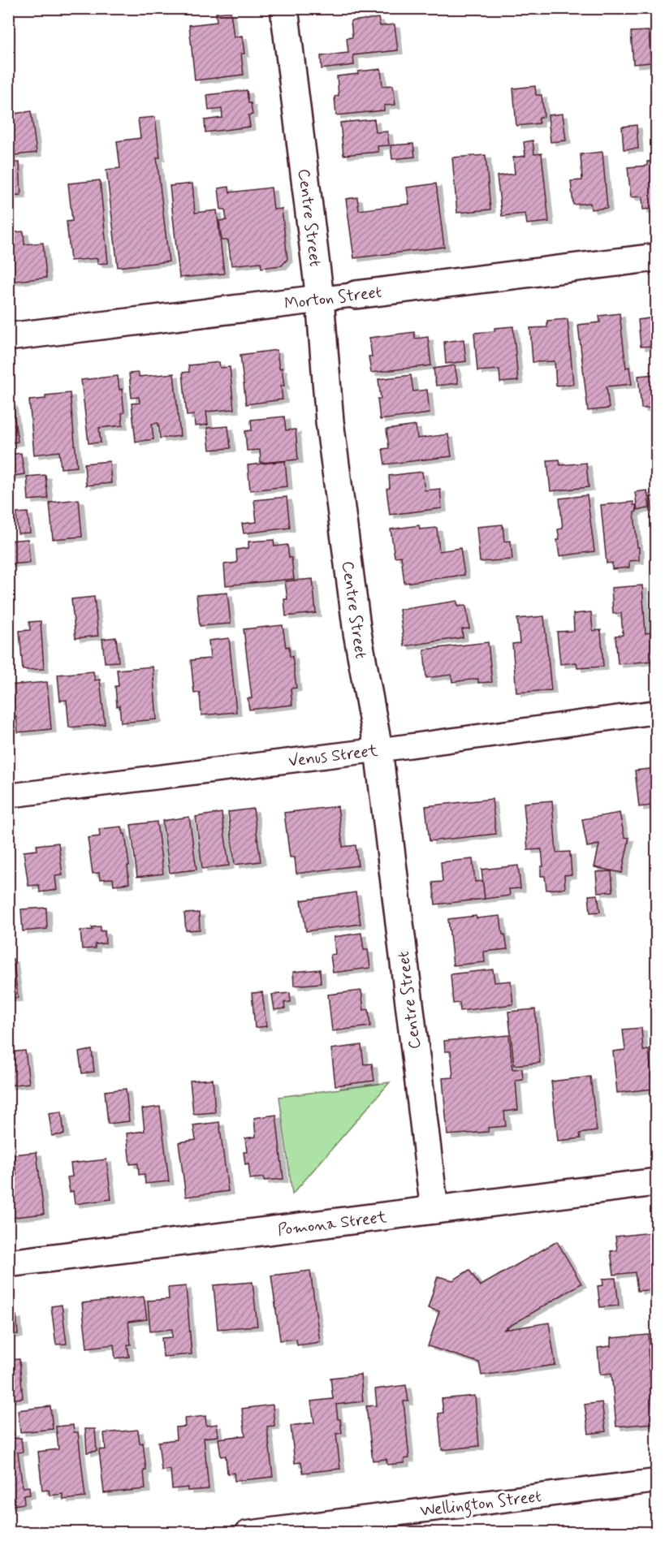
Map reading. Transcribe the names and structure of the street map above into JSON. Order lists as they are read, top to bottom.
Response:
{
  "streets": {
    "street": [
      "Centre Street",
      "Morton Street",
      "Venus Street",
      "Pomona Street",
      "Wellington Street"
    ]
  },
  "crossings": [
    ["Centre Street", "Morton Street"],
    ["Centre Street", "Venus Street"],
    ["Centre Street", "Pomona Street"]
  ]
}
